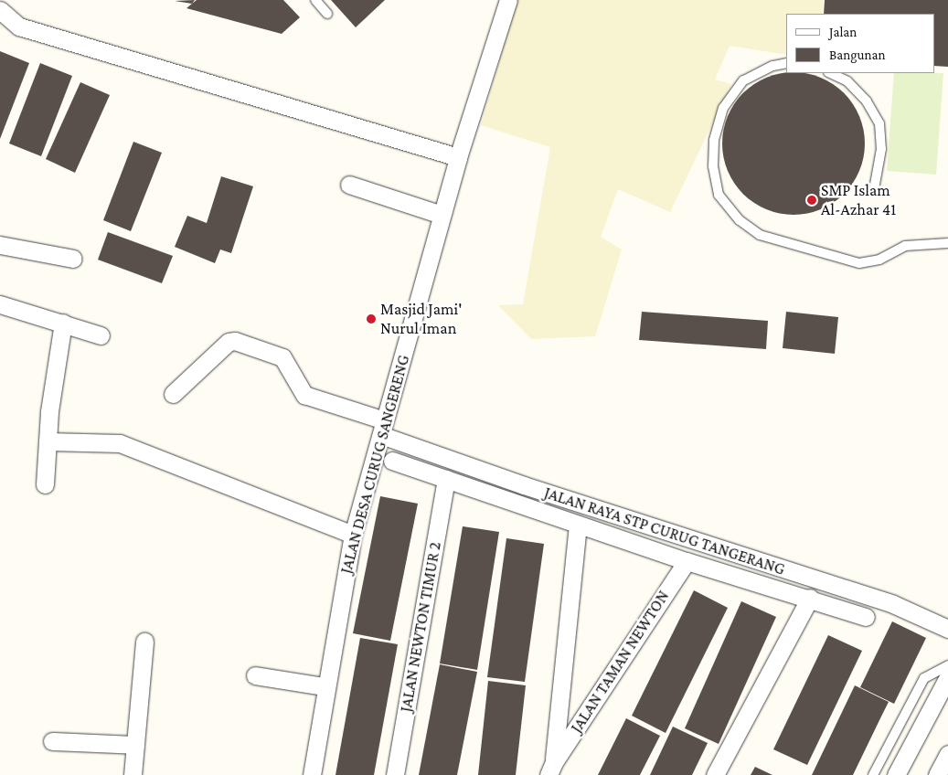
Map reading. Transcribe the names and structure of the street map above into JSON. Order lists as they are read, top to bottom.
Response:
{
  "streets": {
    "street": [
      "JALAN DESA CURUG SANGERENG",
      "JALAN RAYA STP CURUG TANGERANG",
      "JALAN NEWTON TIMUR 2",
      "JALAN TAMAN NEWTON"
    ]
  },
  "crossings": [
    ["JALAN DESA CURUG SANGERENG", "JALAN RAYA STP CURUG TANGERANG"]
  ],
  "places": ["SMP Islam Al-Azhar 41", "Masjid Jami' Nurul Iman"],
  "legend": ["Jalan", "Bangunan"]
}
